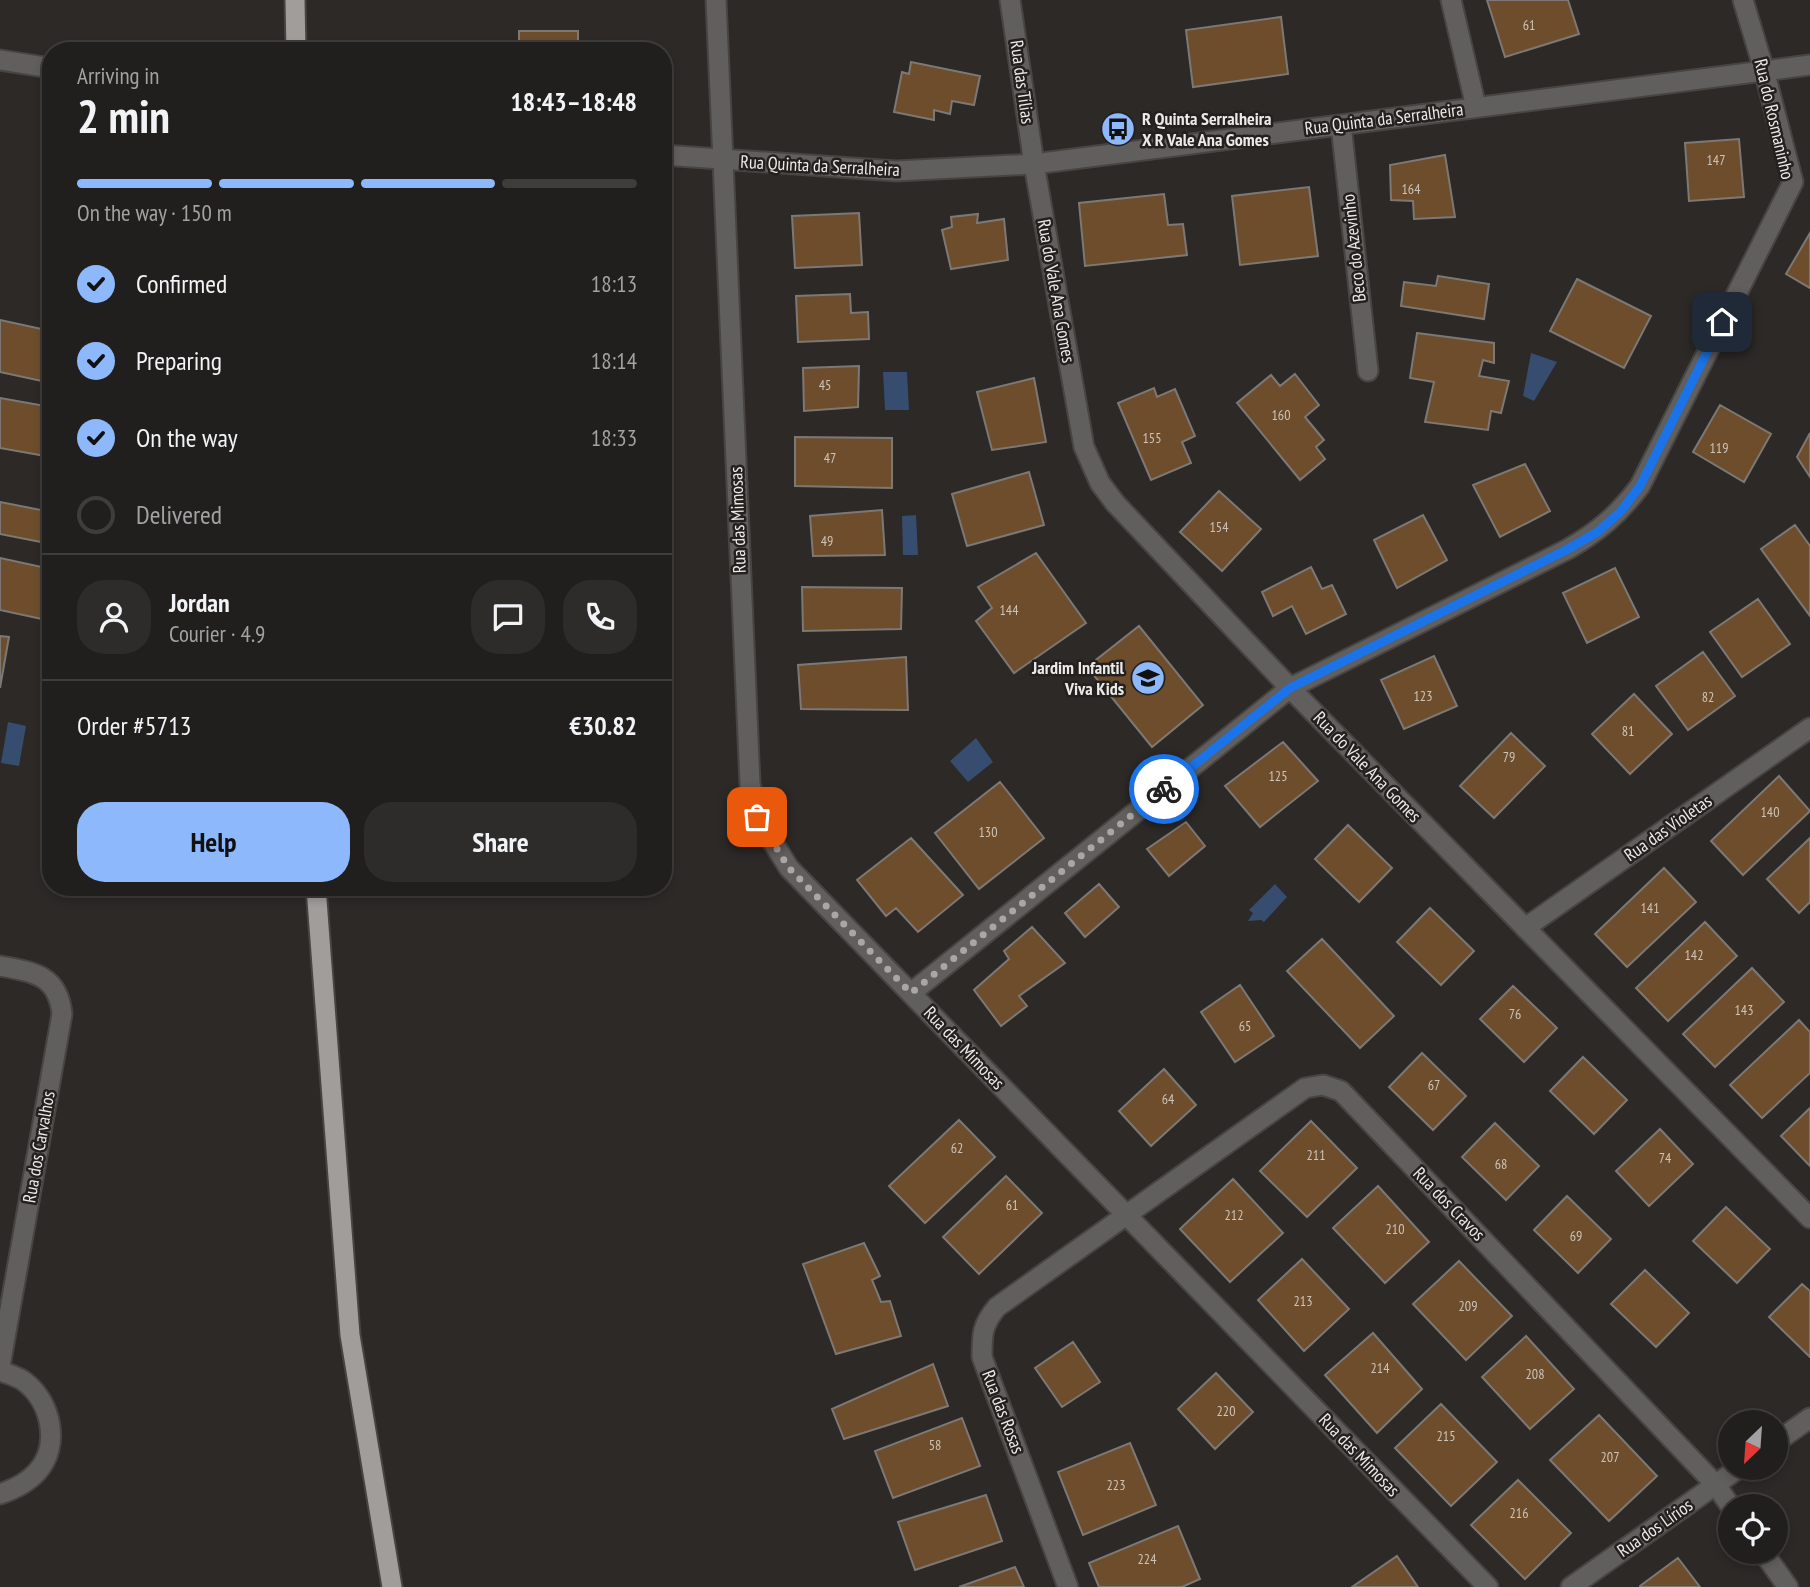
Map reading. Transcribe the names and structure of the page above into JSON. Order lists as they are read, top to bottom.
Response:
{
  "streets": {
    "street": [
      "Rua das Tílias",
      "Rua Quinta da Serralheira",
      "Rua do Rosmaninho",
      "Beco do Azevinho",
      "Rua do Vale Ana Gomes",
      "Rua das Mimosas",
      "Rua das Violetas",
      "Rua dos Carvalhos",
      "Rua dos Cravos",
      "Rua das Rosas",
      "Rua dos Lírios"
    ]
  },
  "crossings": [
    ["Rua das Tílias", "Rua Quinta da Serralheira"],
    ["Rua das Tílias", "Rua do Vale Ana Gomes"],
    ["Rua Quinta da Serralheira", "Rua do Rosmaninho"],
    ["Rua Quinta da Serralheira", "Beco do Azevinho"],
    ["Rua Quinta da Serralheira", "Rua do Vale Ana Gomes"],
    ["Rua Quinta da Serralheira", "Rua das Mimosas"],
    ["Rua do Rosmaninho", "Rua do Vale Ana Gomes"],
    ["Rua do Rosmaninho", "Rua das Mimosas"],
    ["Rua do Vale Ana Gomes", "Rua das Violetas"],
    ["Rua das Mimosas", "Rua dos Cravos"],
    ["Rua das Mimosas", "Rua das Rosas"],
    ["Rua dos Cravos", "Rua das Rosas"],
    ["Rua dos Cravos", "Rua dos Lírios"]
  ],
  "places": {
    "bus stop": ["R Quinta Serralheira X R Vale Ana Gomes"],
    "school or university": ["Jardim Infantil Viva Kids"]
  },
  "house_numbers": [
    "61",
    "147",
    "164",
    "45",
    "160",
    "155",
    "119",
    "47",
    "154",
    "49",
    "144",
    "123",
    "82",
    "81",
    "79",
    "125",
    "140",
    "130",
    "141",
    "142",
    "143",
    "76",
    "65",
    "67",
    "64",
    "62",
    "211",
    "74",
    "68",
    "61",
    "212",
    "210",
    "69",
    "213",
    "209",
    "214",
    "208",
    "220",
    "215",
    "58",
    "207",
    "223",
    "216",
    "224"
  ],
  "north": "bottom left",
  "page": {
    "heading": ["2 min", "Arriving in", "18:43–18:48"],
    "panel": [
      "Jordan",
      "Courier · 4.9",
      "Order #5713",
      "€30.82"
    ],
    "bar": "On the way · 150 m",
    "list": [
      ["Confirmed", "18:13"],
      ["Preparing", "18:14"],
      ["On the way", "18:33"],
      "Delivered"
    ],
    "buttons": ["Help", "Share"]
  }
}
